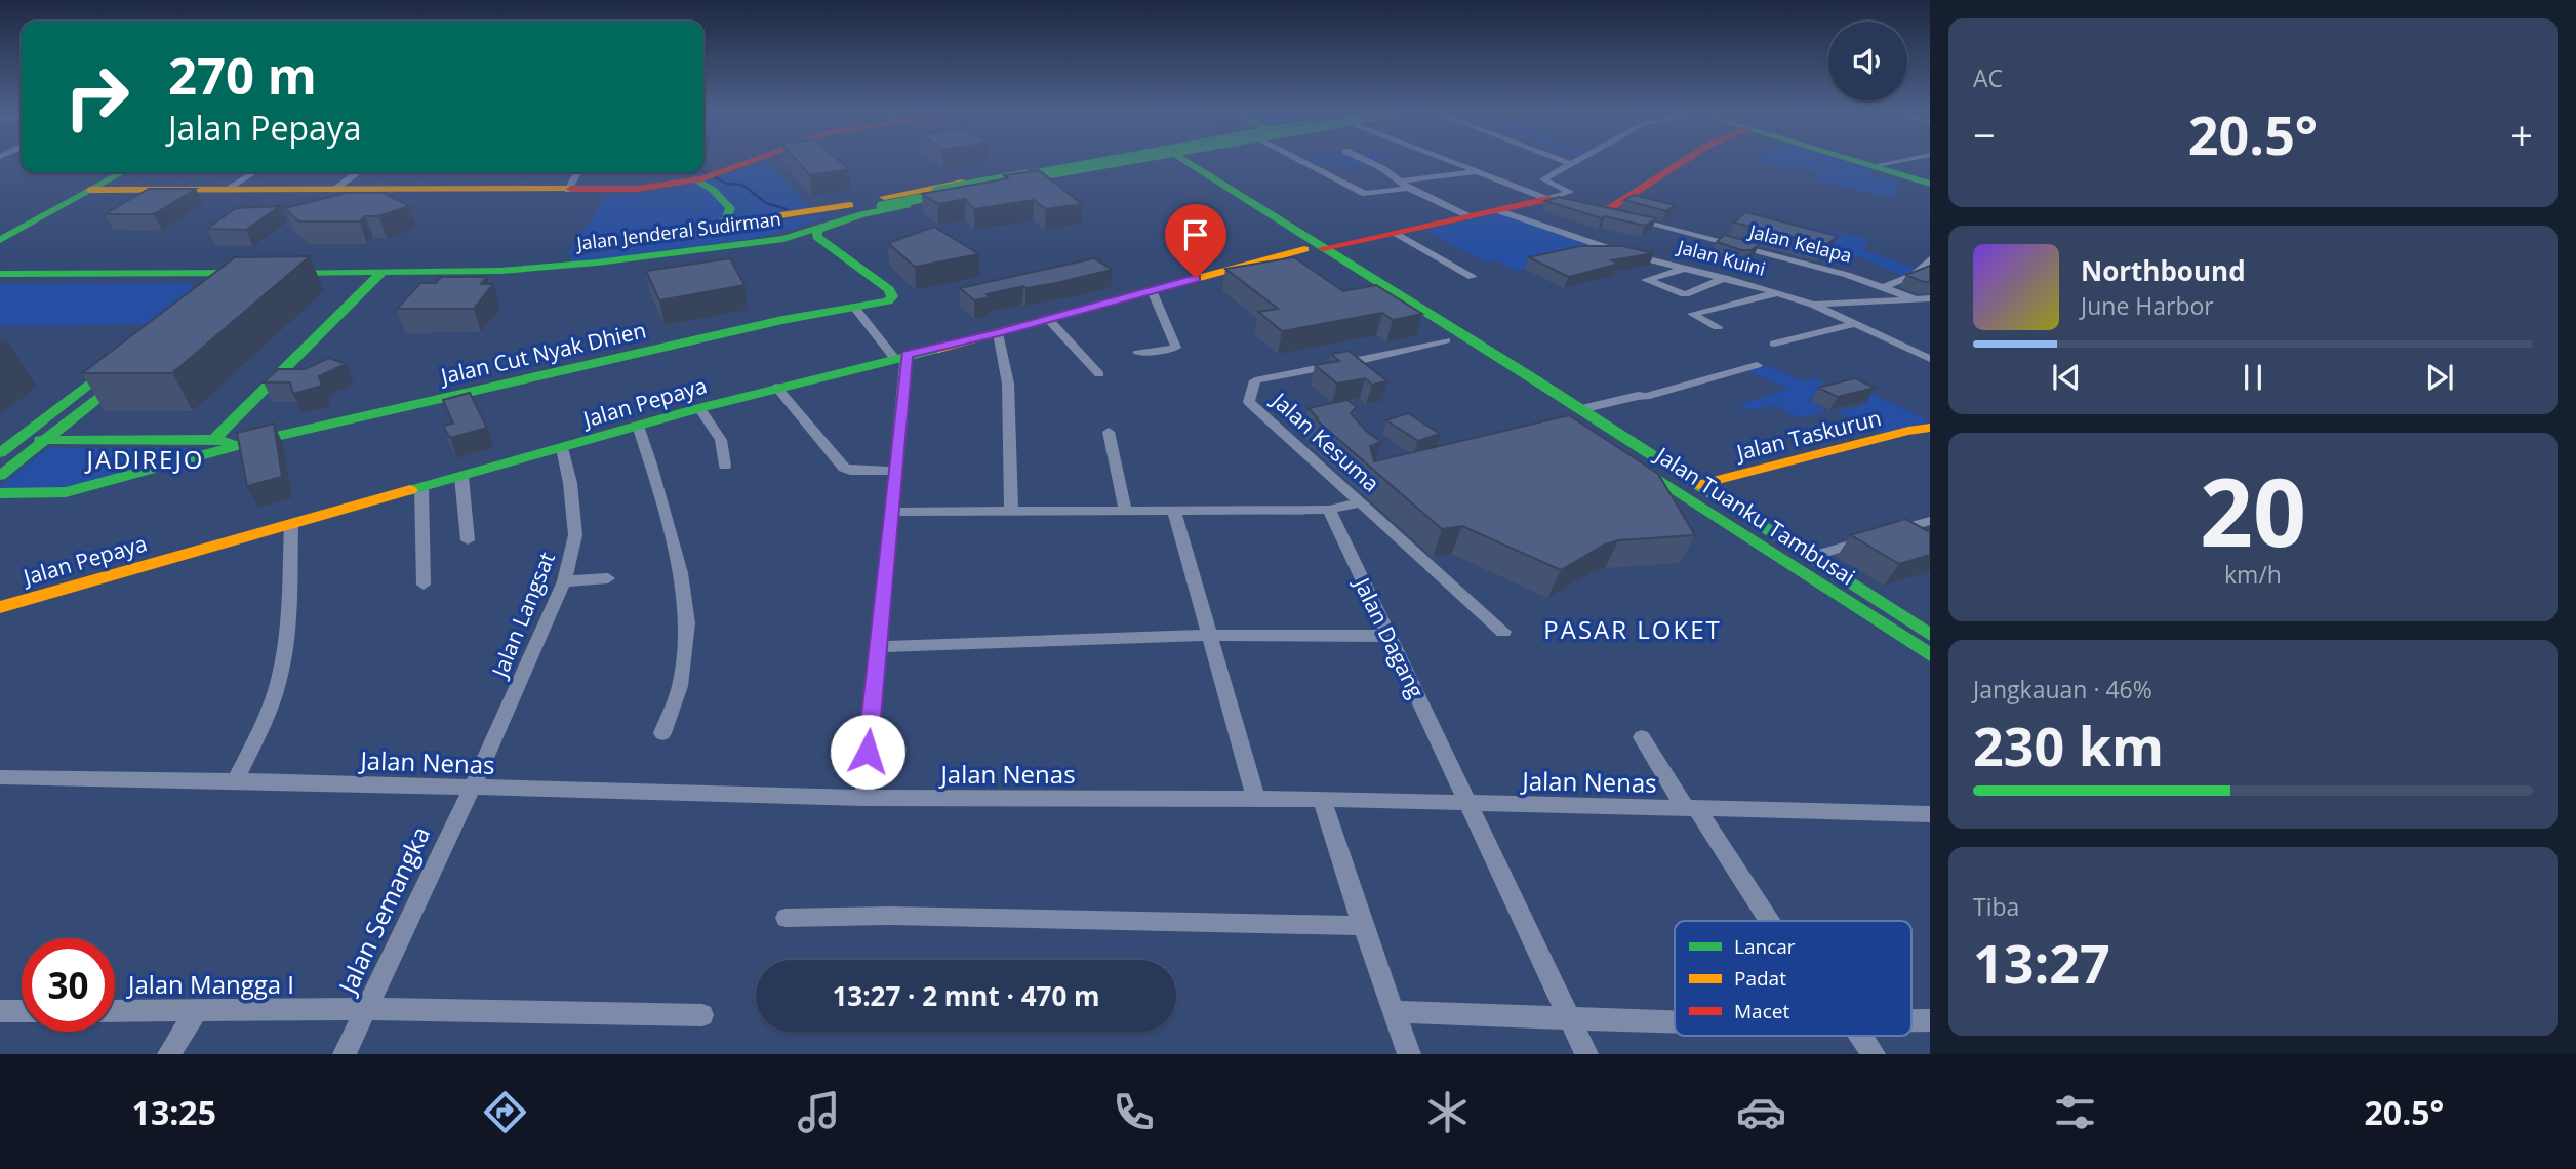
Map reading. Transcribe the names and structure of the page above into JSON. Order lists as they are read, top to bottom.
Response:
{
  "streets": {
    "main road": [
      "Jalan Jenderal Sudirman",
      "Jalan Cut Nyak Dhien",
      "Jalan Pepaya",
      "Jalan Taskurun",
      "Jalan Tuanku Tambusai"
    ],
    "street": [
      "Jalan Kelapa",
      "Jalan Kuini",
      "Jalan Kesuma",
      "Jalan Langsat",
      "Jalan Dagang",
      "Jalan Nenas",
      "Jalan Semangka",
      "Jalan Mangga I"
    ]
  },
  "crossings": [
    ["Jalan Pepaya", "Jalan Tuanku Tambusai"],
    ["Jalan Pepaya", "Jalan Langsat"],
    ["Jalan Taskurun", "Jalan Tuanku Tambusai"],
    ["Jalan Kesuma", "Jalan Tuanku Tambusai"],
    ["Jalan Langsat", "Jalan Nenas"],
    ["Jalan Langsat", "Jalan Semangka"],
    ["Jalan Dagang", "Jalan Nenas"],
    ["Jalan Nenas", "Jalan Semangka"],
    ["Jalan Semangka", "Jalan Mangga I"]
  ],
  "districts": ["JADIREJO", "PASAR LOKET"],
  "legend": ["Lancar", "Padat", "Macet"],
  "page": {
    "tile": [
      "AC",
      ["20", "km/h"],
      ["Jangkauan · 46%", "230 km"],
      ["Tiba", "13:27"]
    ],
    "turn": ["270 m", "Jalan Pepaya"],
    "heat": ["−", "20.5°", "+"],
    "song": ["Northbound", "June Harbor"],
    "limit": "30",
    "trip": "13:27 · 2 mnt · 470 m",
    "tabs": ["13:25", "20.5°"]
  }
}
